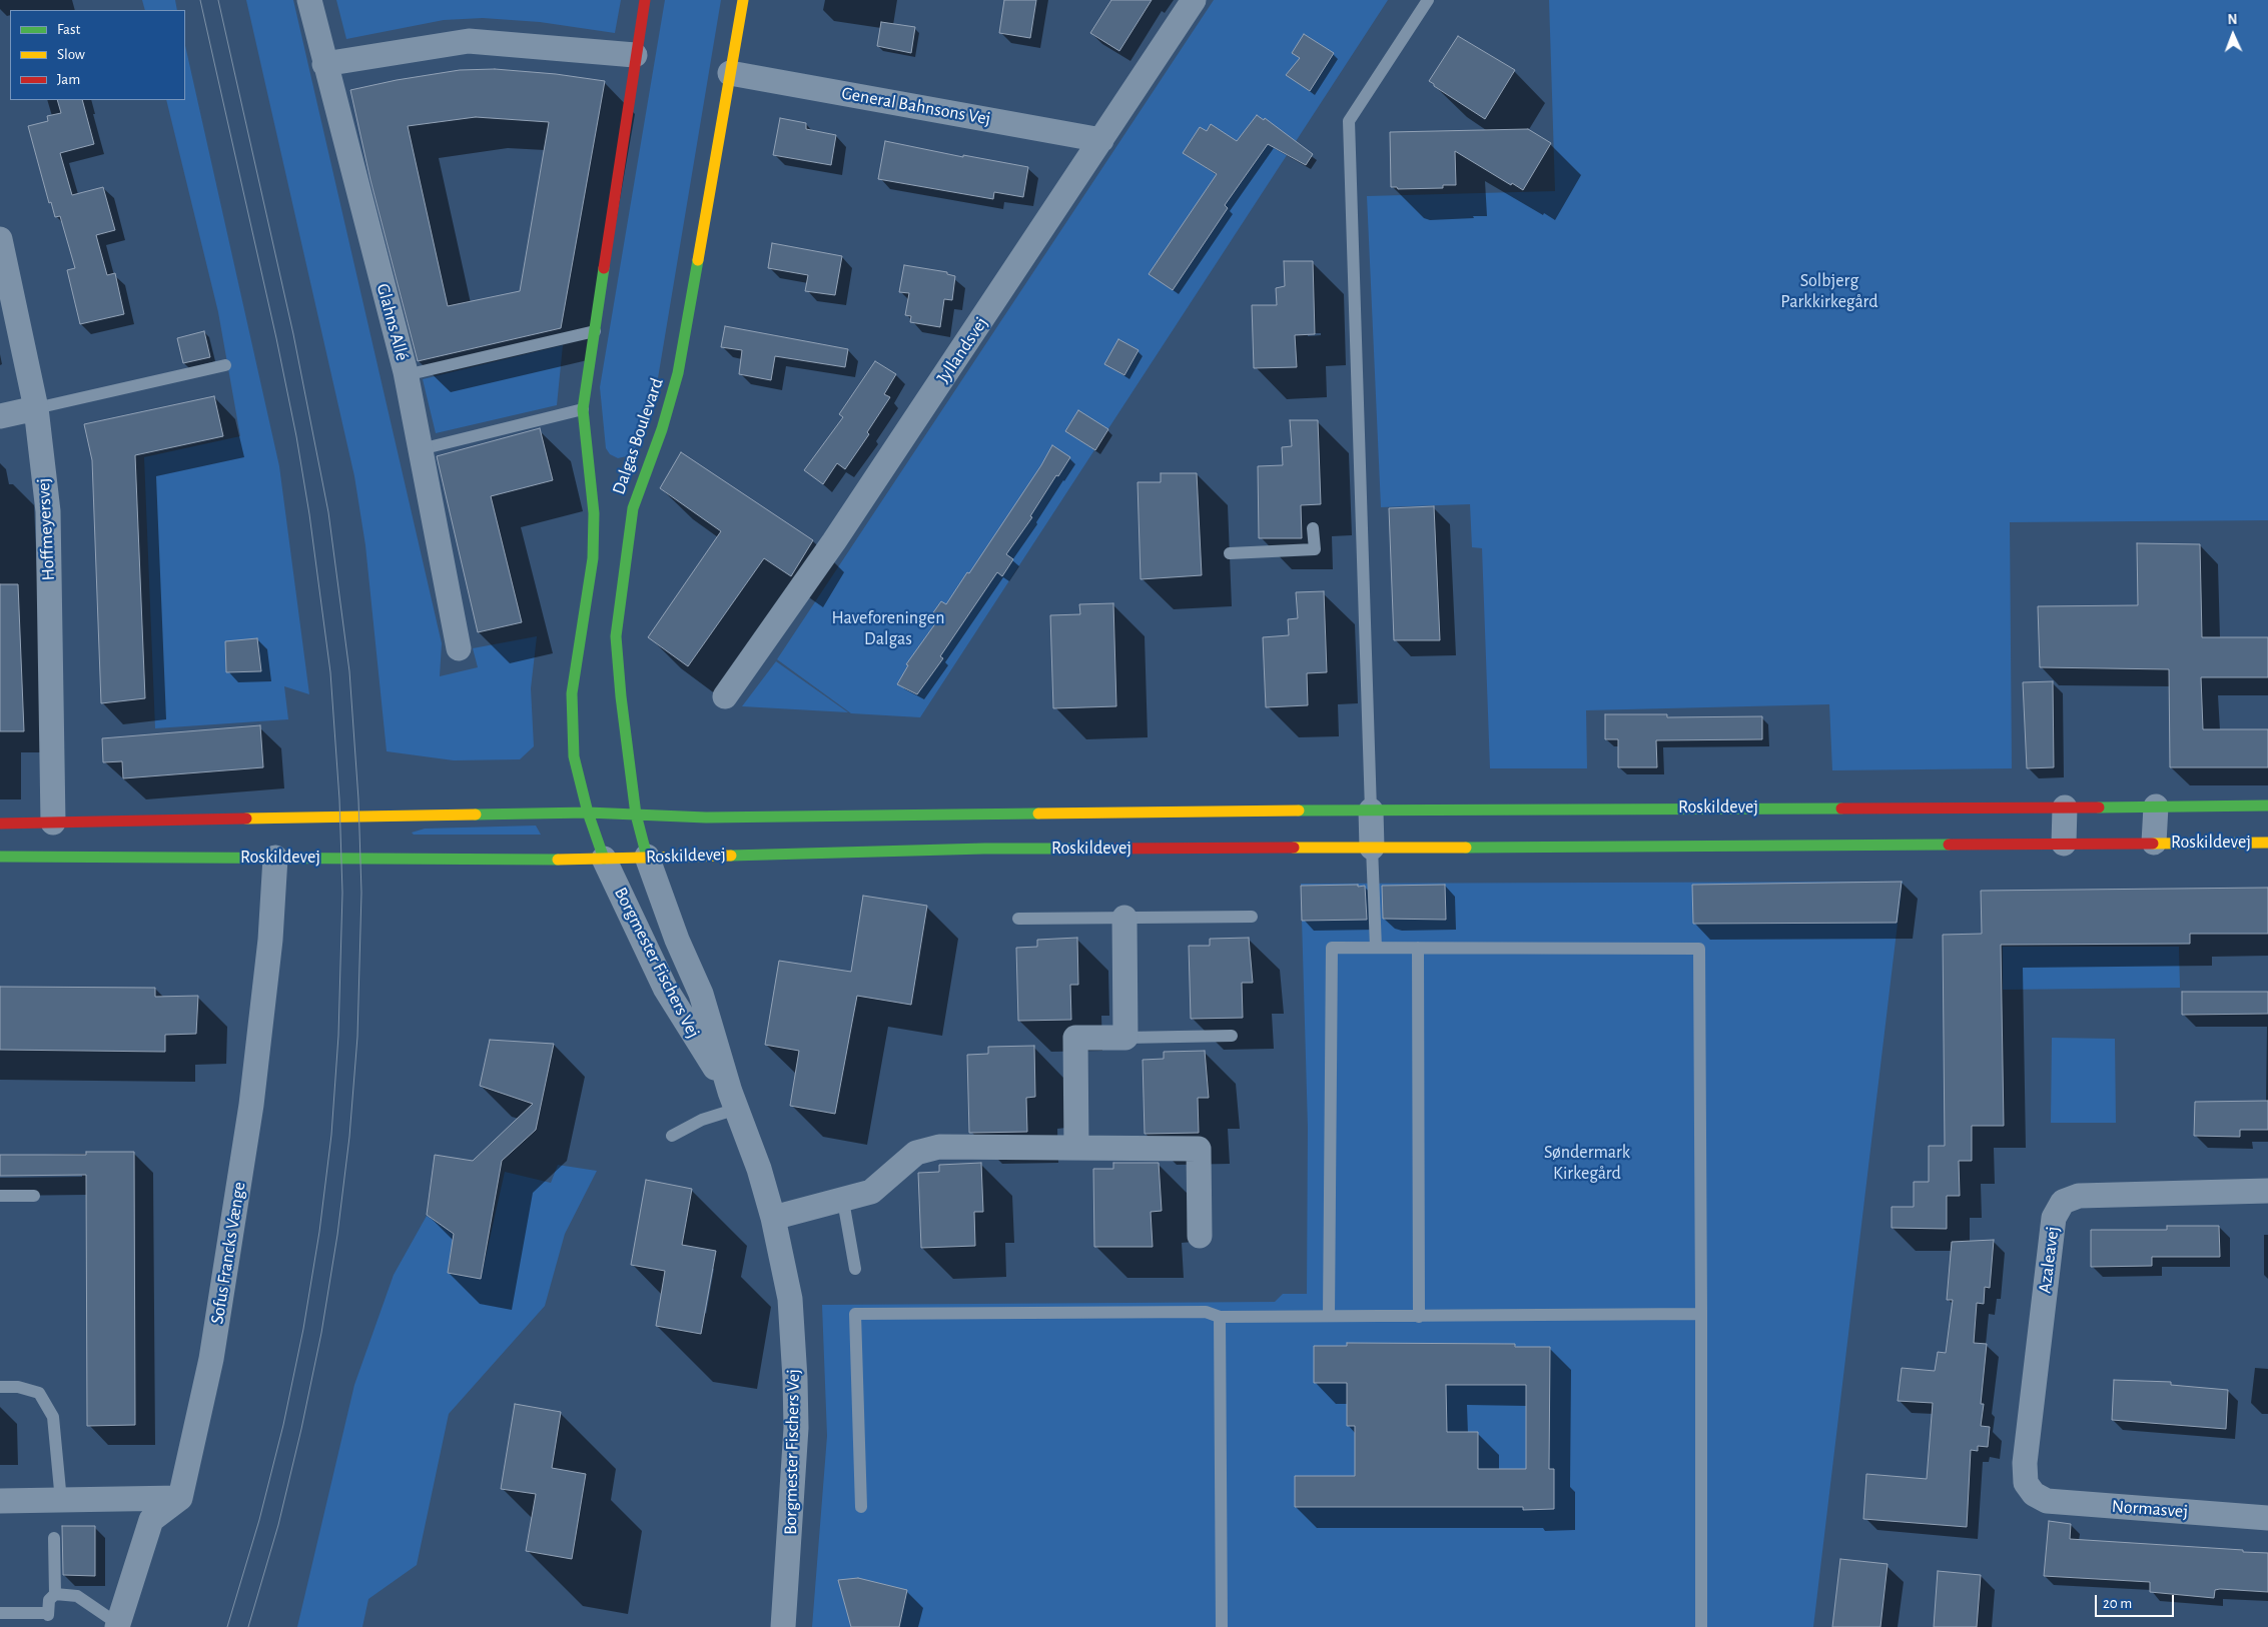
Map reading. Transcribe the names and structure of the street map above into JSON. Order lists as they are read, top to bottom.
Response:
{
  "streets": {
    "street": [
      "General Bahnsons Vej",
      "Glahns Allé",
      "Jyllandsvej",
      "Dalgas Boulevard",
      "Hoffmeyersvej",
      "Roskildevej",
      "Borgmester Fischers Vej",
      "Sofus Francks Vænge",
      "Azaleavej",
      "Normasvej"
    ]
  },
  "crossings": [
    ["General Bahnsons Vej", "Jyllandsvej"],
    ["General Bahnsons Vej", "Dalgas Boulevard"],
    ["Dalgas Boulevard", "Roskildevej"],
    ["Dalgas Boulevard", "Borgmester Fischers Vej"],
    ["Hoffmeyersvej", "Roskildevej"],
    ["Roskildevej", "Borgmester Fischers Vej"],
    ["Roskildevej", "Sofus Francks Vænge"],
    ["Azaleavej", "Normasvej"]
  ],
  "parks": ["Solbjerg Parkkirkegård", "Haveforeningen Dalgas", "Søndermark Kirkegård"],
  "legend": ["Fast", "Slow", "Jam"],
  "scale_bar": "20 m",
  "north": "top"
}
